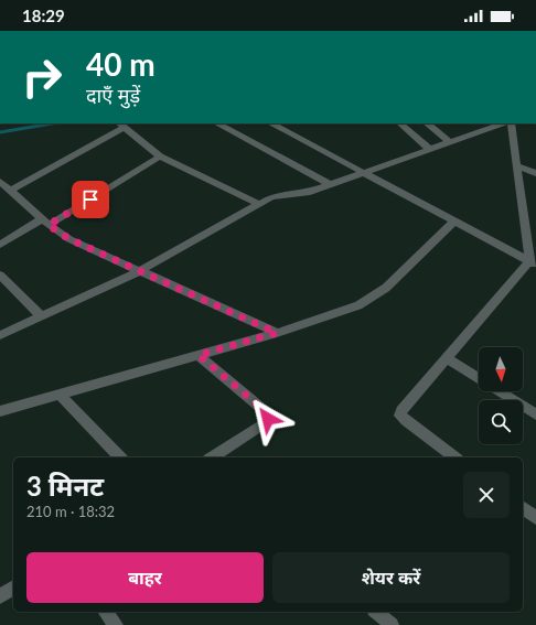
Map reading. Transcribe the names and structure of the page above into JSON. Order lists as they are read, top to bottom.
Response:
{
  "north": "bottom",
  "page": {
    "status": "18:29",
    "turn": ["40 m", "दाएँ मुड़ें"],
    "heading": ["3 मिनट", "210 m · 18:32"],
    "buttons": ["बाहर", "शेयर करें"]
  }
}
